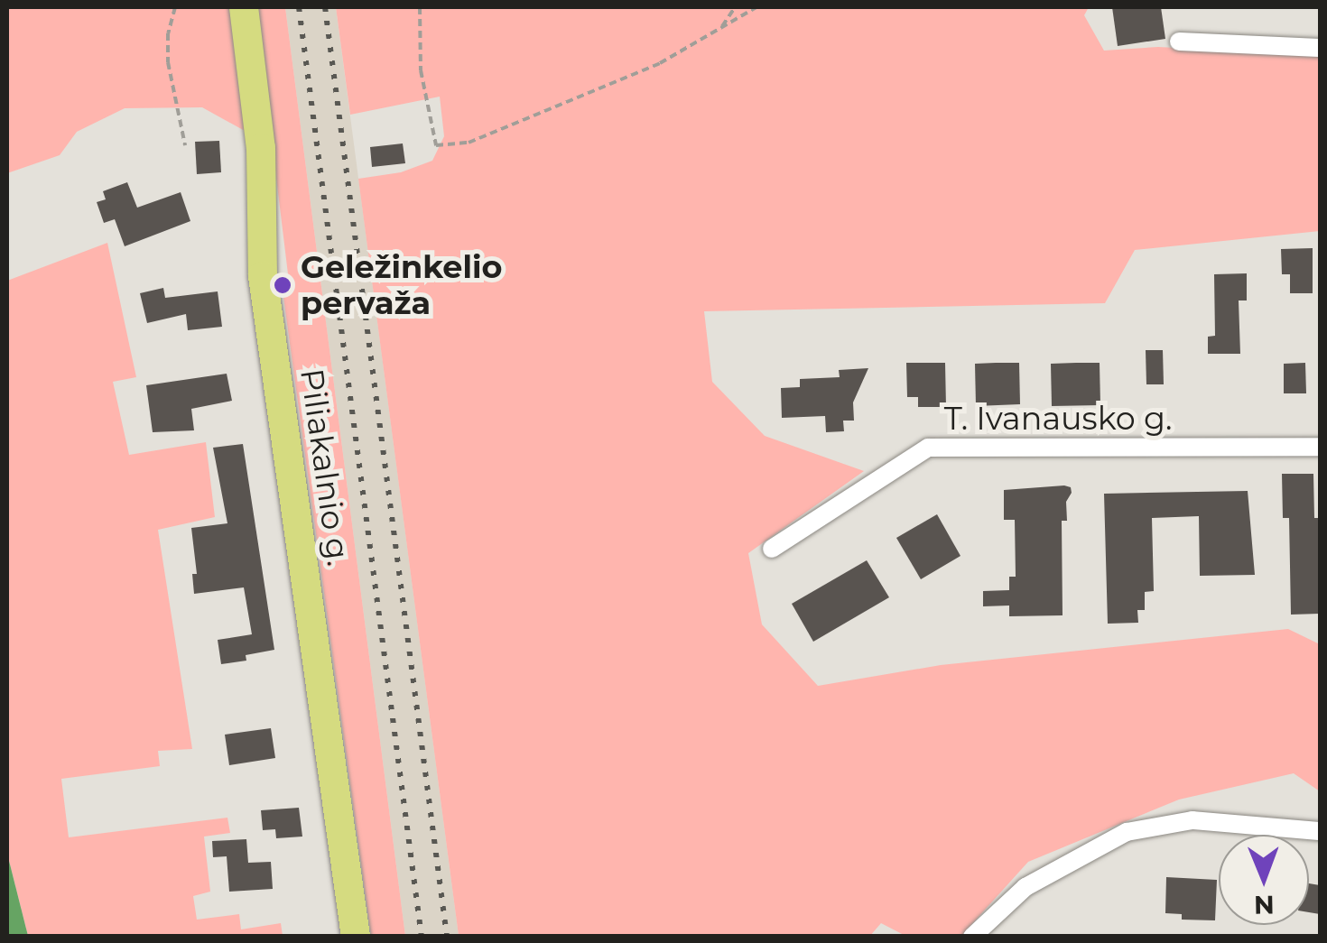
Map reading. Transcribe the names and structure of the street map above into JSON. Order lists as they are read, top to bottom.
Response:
{
  "streets": {
    "main road": ["Piliakalnio g."],
    "street": ["T. Ivanausko g."]
  },
  "places": ["Geležinkelio pervaža"],
  "north": "bottom"
}
